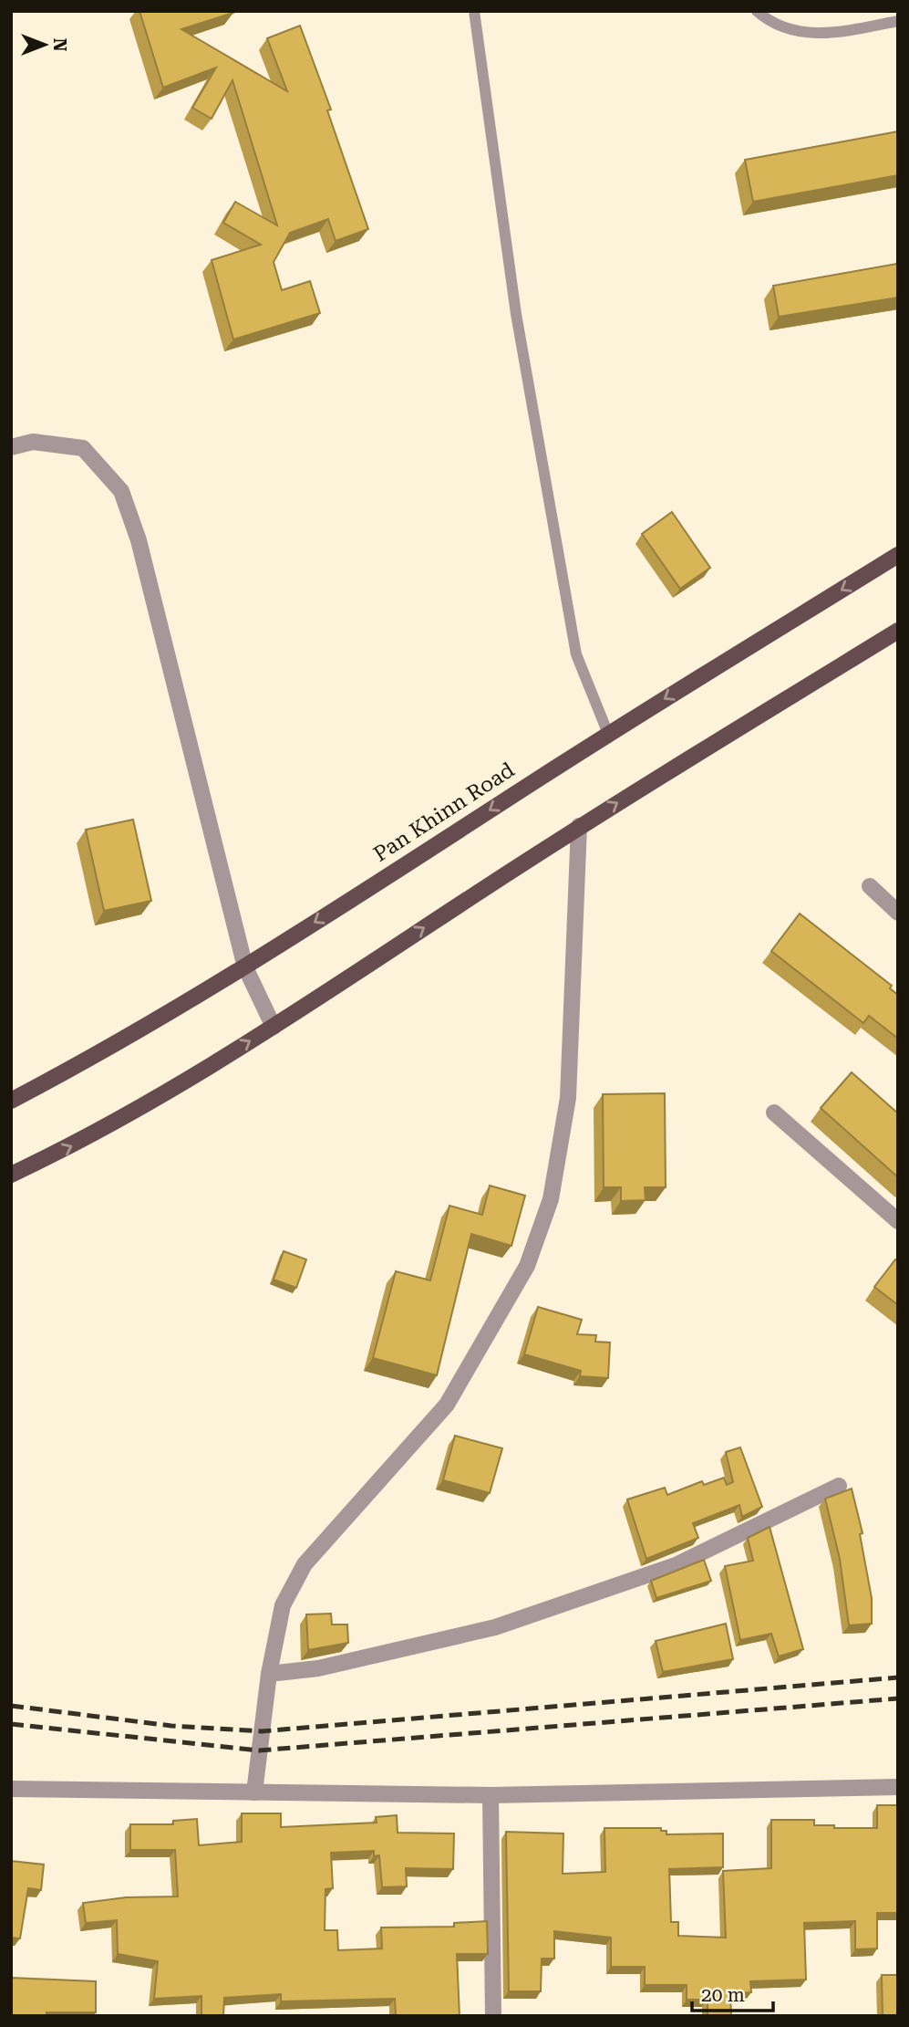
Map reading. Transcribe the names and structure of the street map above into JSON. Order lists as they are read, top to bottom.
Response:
{
  "streets": {
    "main road": ["Pan Khinn Road"]
  },
  "scale_bar": "20 m",
  "north": "right"
}
